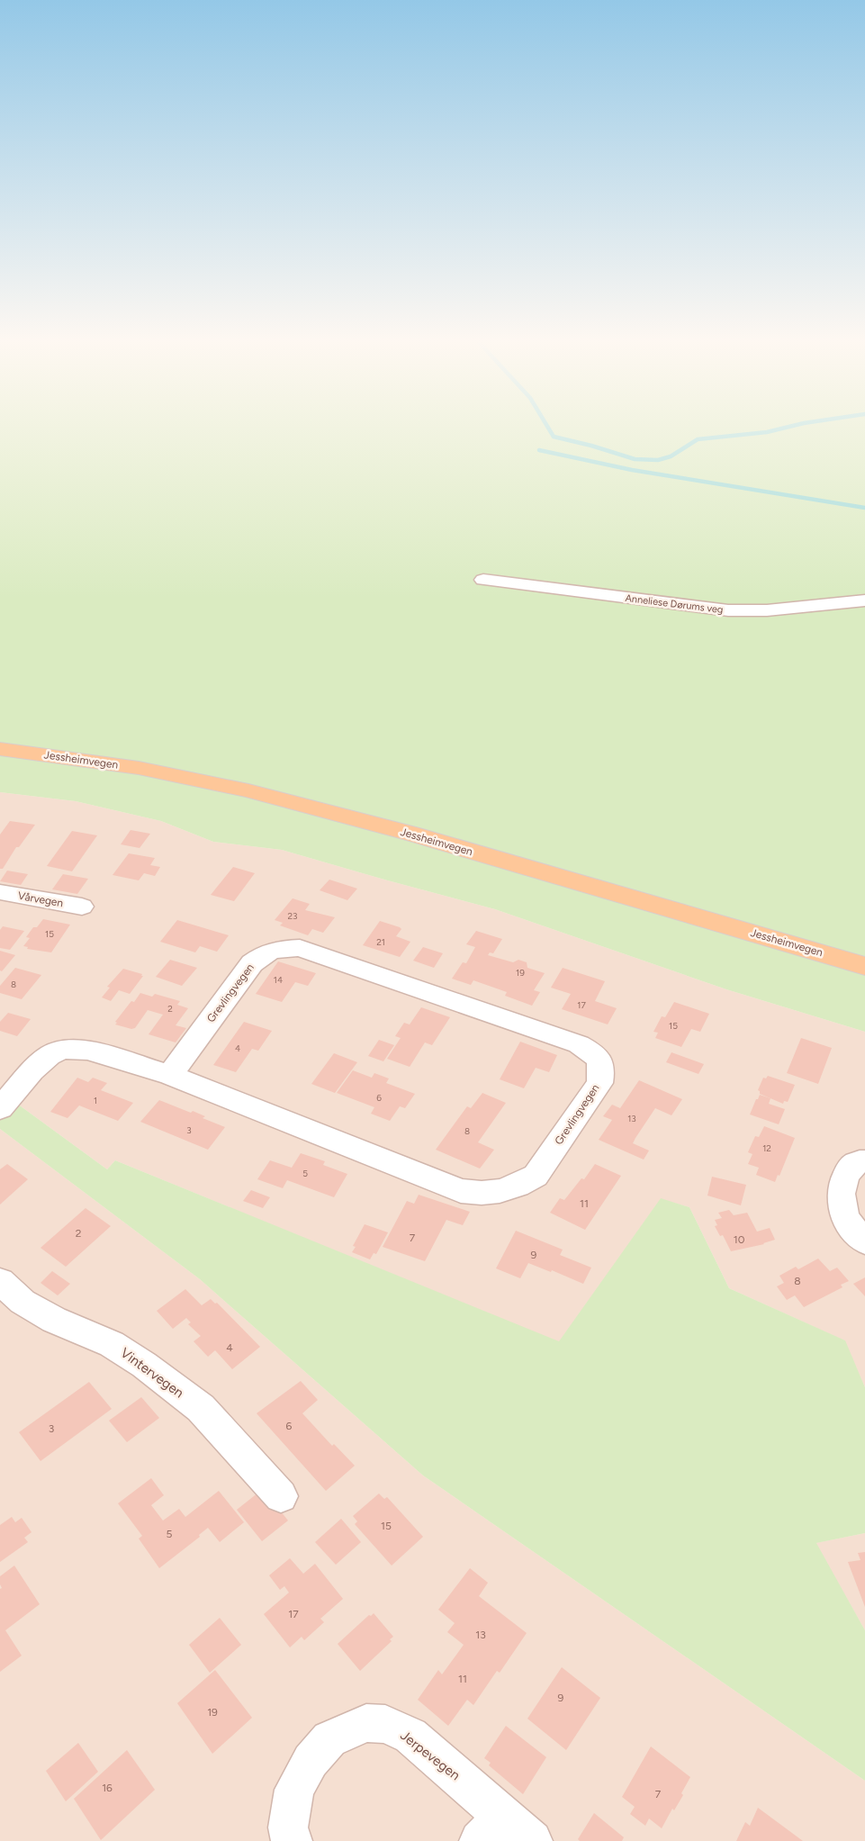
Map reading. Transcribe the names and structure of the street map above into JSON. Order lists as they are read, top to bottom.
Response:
{
  "streets": {
    "main road": ["Jessheimvegen"],
    "street": [
      "Anneliese Dørums veg",
      "Vårvegen",
      "Grevlingvegen",
      "Vintervegen",
      "Jerpevegen"
    ]
  },
  "house_numbers": [
    "23",
    "15",
    "21",
    "19",
    "14",
    "8",
    "17",
    "2",
    "15",
    "4",
    "6",
    "1",
    "13",
    "3",
    "8",
    "12",
    "5",
    "11",
    "2",
    "7",
    "10",
    "9",
    "8",
    "4",
    "6",
    "3",
    "15",
    "5",
    "17",
    "13",
    "11",
    "9",
    "19",
    "16",
    "7"
  ]
}
